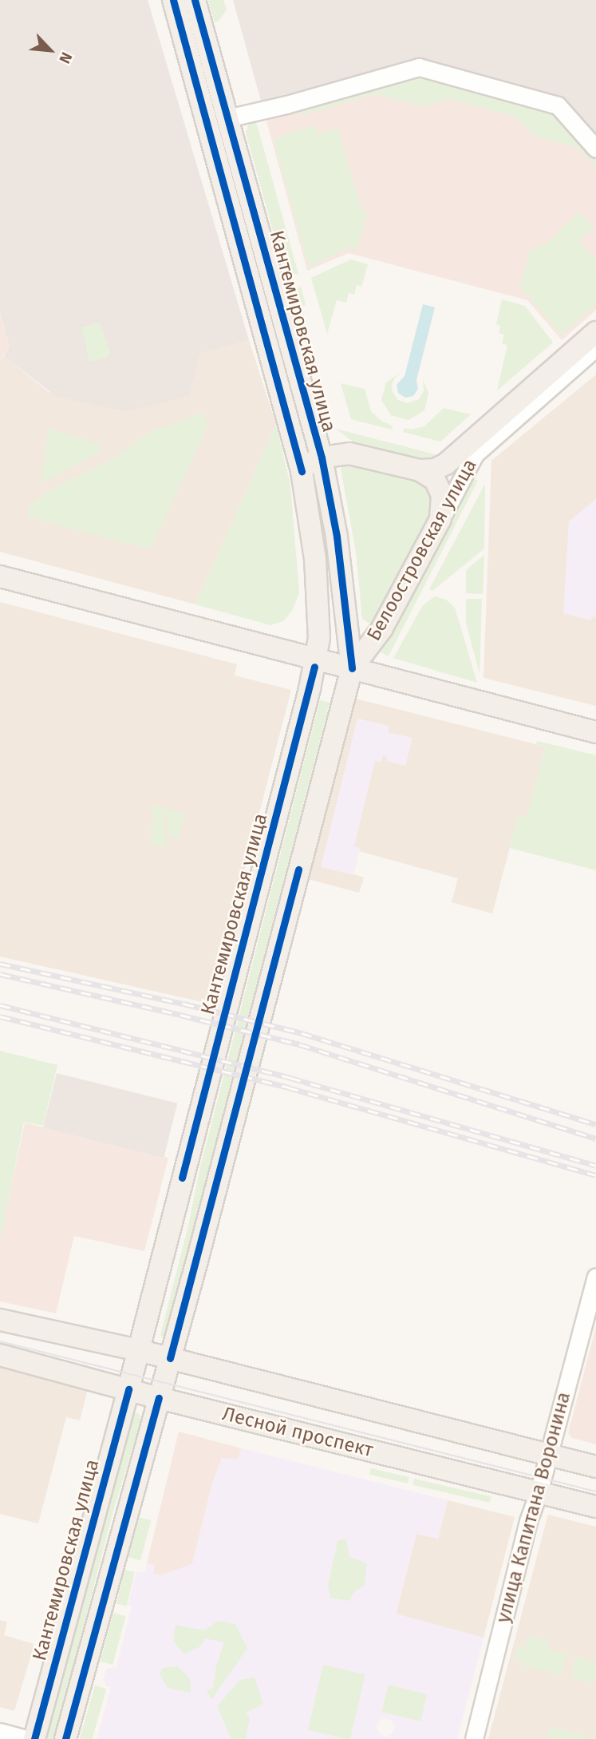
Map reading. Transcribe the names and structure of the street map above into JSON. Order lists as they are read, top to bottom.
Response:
{
  "streets": {
    "main road": ["Кантемировская улица", "Белоостровская улица", "Лесной проспект"],
    "street": ["улица Капитана Воронина"]
  },
  "crossings": [
    ["Кантемировская улица", "Белоостровская улица"],
    ["Кантемировская улица", "Лесной проспект"],
    ["Лесной проспект", "улица Капитана Воронина"]
  ],
  "north": "bottom right"
}
